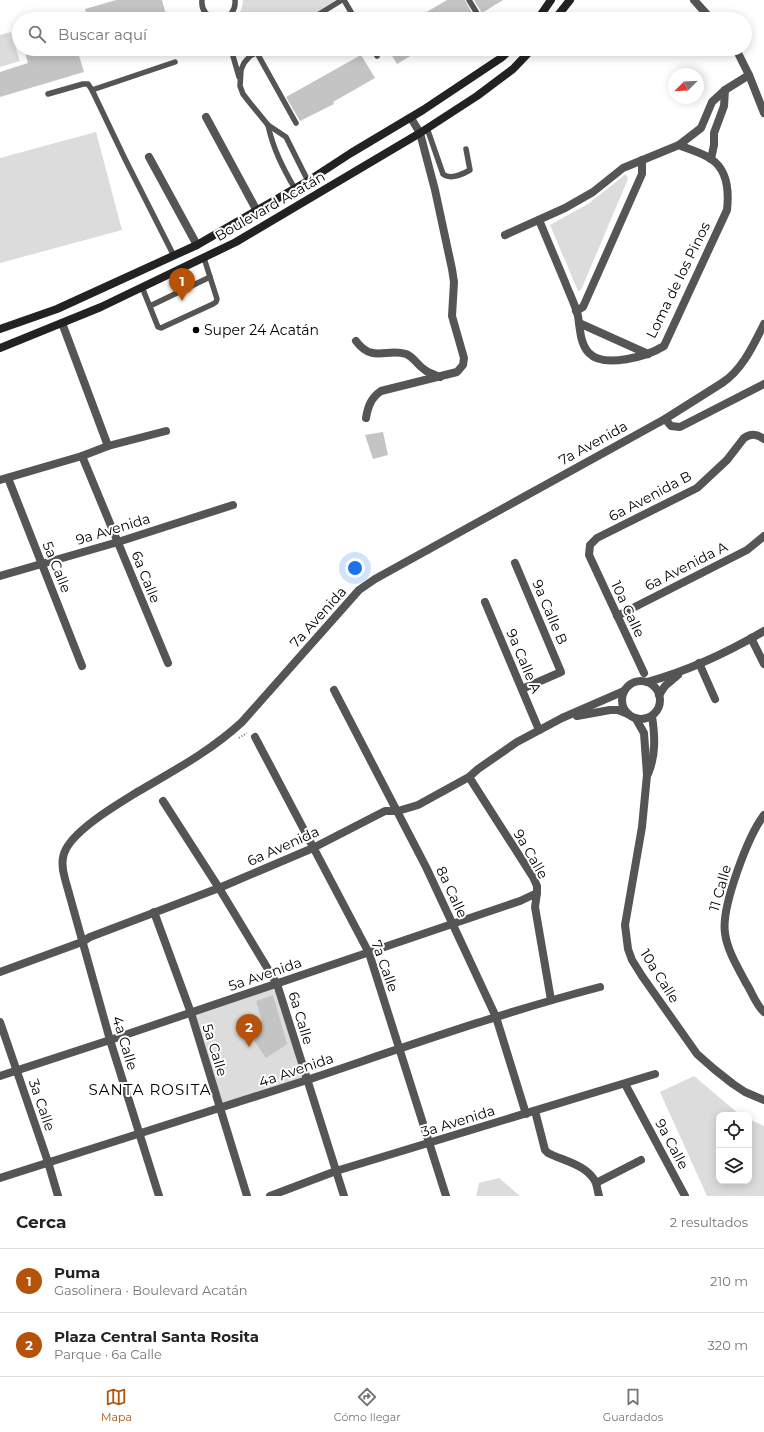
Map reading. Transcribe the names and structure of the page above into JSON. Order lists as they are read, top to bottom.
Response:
{
  "streets": {
    "main road": ["Boulevard Acatán"],
    "street": [
      "Loma de los Pinos",
      "7a Avenida",
      "6a Avenida B",
      "9a Avenida",
      "6a Avenida A",
      "5a Calle",
      "6a Calle",
      "10a Calle",
      "9a Calle B",
      "9a Calle A",
      "6a Avenida",
      "9a Calle",
      "11 Calle",
      "8a Calle",
      "7a Calle",
      "5a Avenida",
      "4a Calle",
      "4a Avenida",
      "3a Calle",
      "3a Avenida"
    ]
  },
  "crossings": [
    ["7a Avenida", "6a Avenida"],
    ["7a Avenida", "4a Calle"],
    ["6a Avenida B", "10a Calle"],
    ["9a Avenida", "5a Calle"],
    ["9a Avenida", "6a Calle"],
    ["6a Avenida A", "10a Calle"],
    ["5a Calle", "6a Avenida"],
    ["5a Calle", "5a Avenida"],
    ["5a Calle", "4a Avenida"],
    ["6a Calle", "6a Avenida"],
    ["6a Calle", "5a Avenida"],
    ["6a Calle", "4a Avenida"],
    ["6a Calle", "3a Avenida"],
    ["10a Calle", "6a Avenida"],
    ["9a Calle B", "9a Calle A"],
    ["9a Calle A", "6a Avenida"],
    ["6a Avenida", "9a Calle"],
    ["6a Avenida", "8a Calle"],
    ["6a Avenida", "7a Calle"],
    ["6a Avenida", "4a Calle"],
    ["9a Calle", "5a Avenida"],
    ["9a Calle", "4a Avenida"],
    ["9a Calle", "3a Avenida"],
    ["8a Calle", "5a Avenida"],
    ["8a Calle", "4a Avenida"],
    ["8a Calle", "3a Avenida"],
    ["7a Calle", "5a Avenida"],
    ["7a Calle", "4a Avenida"],
    ["7a Calle", "3a Avenida"],
    ["5a Avenida", "4a Calle"],
    ["5a Avenida", "3a Calle"],
    ["4a Calle", "4a Avenida"],
    ["4a Avenida", "3a Calle"]
  ],
  "districts": ["SANTA ROSITA"],
  "places": ["Super 24 Acatán"],
  "north": "bottom left",
  "page": {
    "search": "Buscar aquí",
    "pins": ["1", "2"],
    "heading": ["Cerca", "2 resultados"],
    "list": [
      {
        "mark": "1",
        "name": "Puma",
        "note": "Gasolinera · Boulevard Acatán",
        "value": "210 m"
      },
      {
        "mark": "2",
        "name": "Plaza Central Santa Rosita",
        "note": "Parque · 6a Calle",
        "value": "320 m"
      }
    ],
    "nav": ["Mapa", "Cómo llegar", "Guardados"]
  }
}
